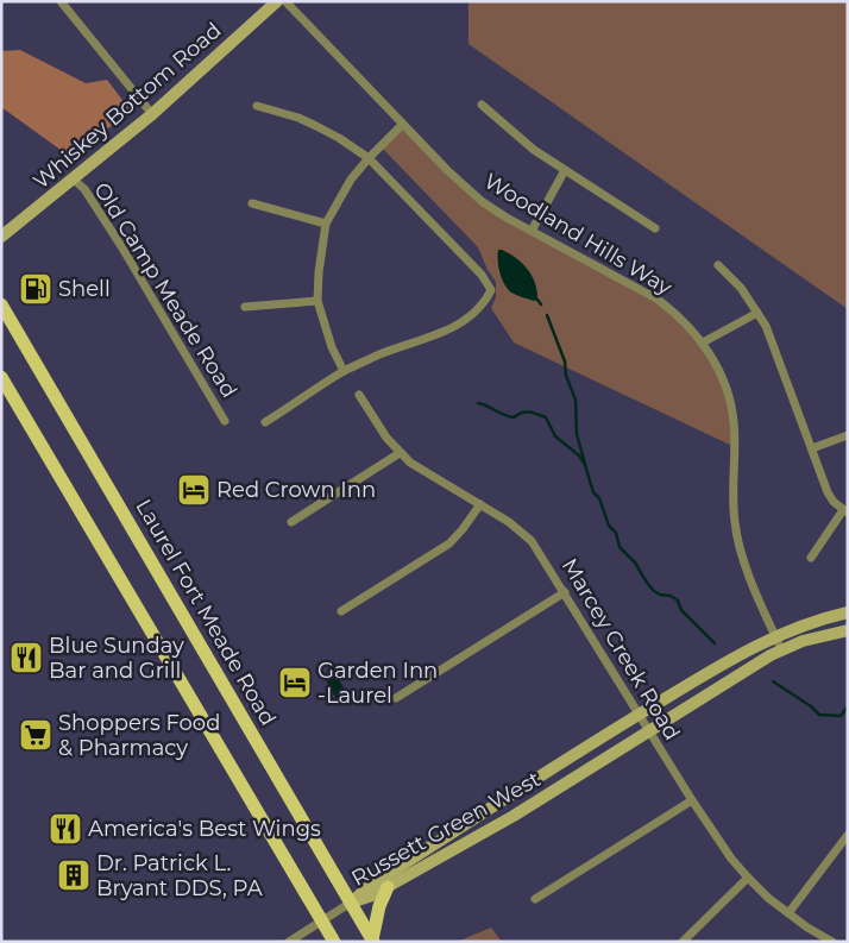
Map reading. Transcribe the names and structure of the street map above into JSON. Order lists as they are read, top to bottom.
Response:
{
  "streets": {
    "main road": ["Laurel Fort Meade Road"],
    "street": [
      "Whiskey Bottom Road",
      "Woodland Hills Way",
      "Old Camp Meade Road",
      "Marcey Creek Road",
      "Russett Green West"
    ]
  },
  "crossings": [
    ["Whiskey Bottom Road", "Old Camp Meade Road"],
    ["Woodland Hills Way", "Russett Green West"],
    ["Laurel Fort Meade Road", "Russett Green West"],
    ["Marcey Creek Road", "Russett Green West"]
  ],
  "places": {
    "fuel station": ["Shell"],
    "hotel": ["Red Crown Inn", "Garden Inn -Laurel"],
    "restaurant": ["Blue Sunday Bar and Grill", "America's Best Wings"],
    "supermarket": ["Shoppers Food & Pharmacy"],
    "building": ["Dr. Patrick L. Bryant DDS, PA"]
  }
}
